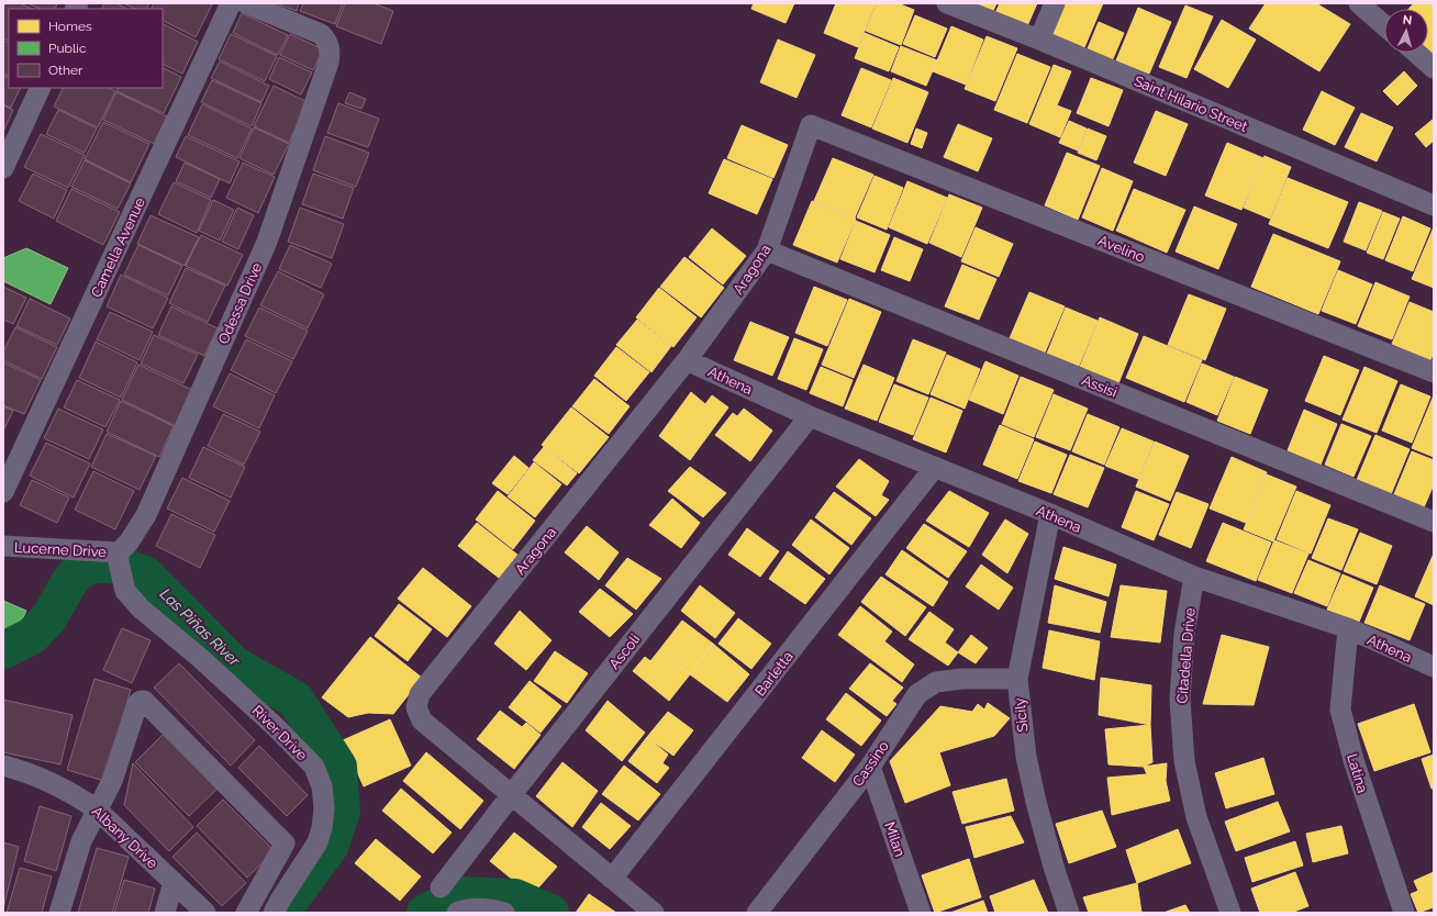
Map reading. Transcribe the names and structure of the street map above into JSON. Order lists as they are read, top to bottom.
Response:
{
  "streets": {
    "street": [
      "Saint Hilario Street",
      "Camella Avenue",
      "Avelino",
      "Aragona",
      "Odessa Drive",
      "Athena",
      "Assisi",
      "Lucerne Drive",
      "Ascoli",
      "Citadella Drive",
      "Barletta",
      "Sicily",
      "River Drive",
      "Cassino",
      "Latina",
      "Albany Drive",
      "Milan"
    ]
  },
  "crossings": [
    ["Avelino", "Aragona"],
    ["Aragona", "Athena"],
    ["Aragona", "Assisi"],
    ["Aragona", "Ascoli"],
    ["Aragona", "Barletta"],
    ["Odessa Drive", "Lucerne Drive"],
    ["Odessa Drive", "River Drive"],
    ["Athena", "Ascoli"],
    ["Athena", "Citadella Drive"],
    ["Athena", "Barletta"],
    ["Athena", "Sicily"],
    ["Athena", "Latina"],
    ["Lucerne Drive", "River Drive"],
    ["Sicily", "Cassino"],
    ["Cassino", "Milan"]
  ],
  "water": ["Las Piñas River"],
  "legend": ["Homes", "Public", "Other"],
  "north": "top"
}
